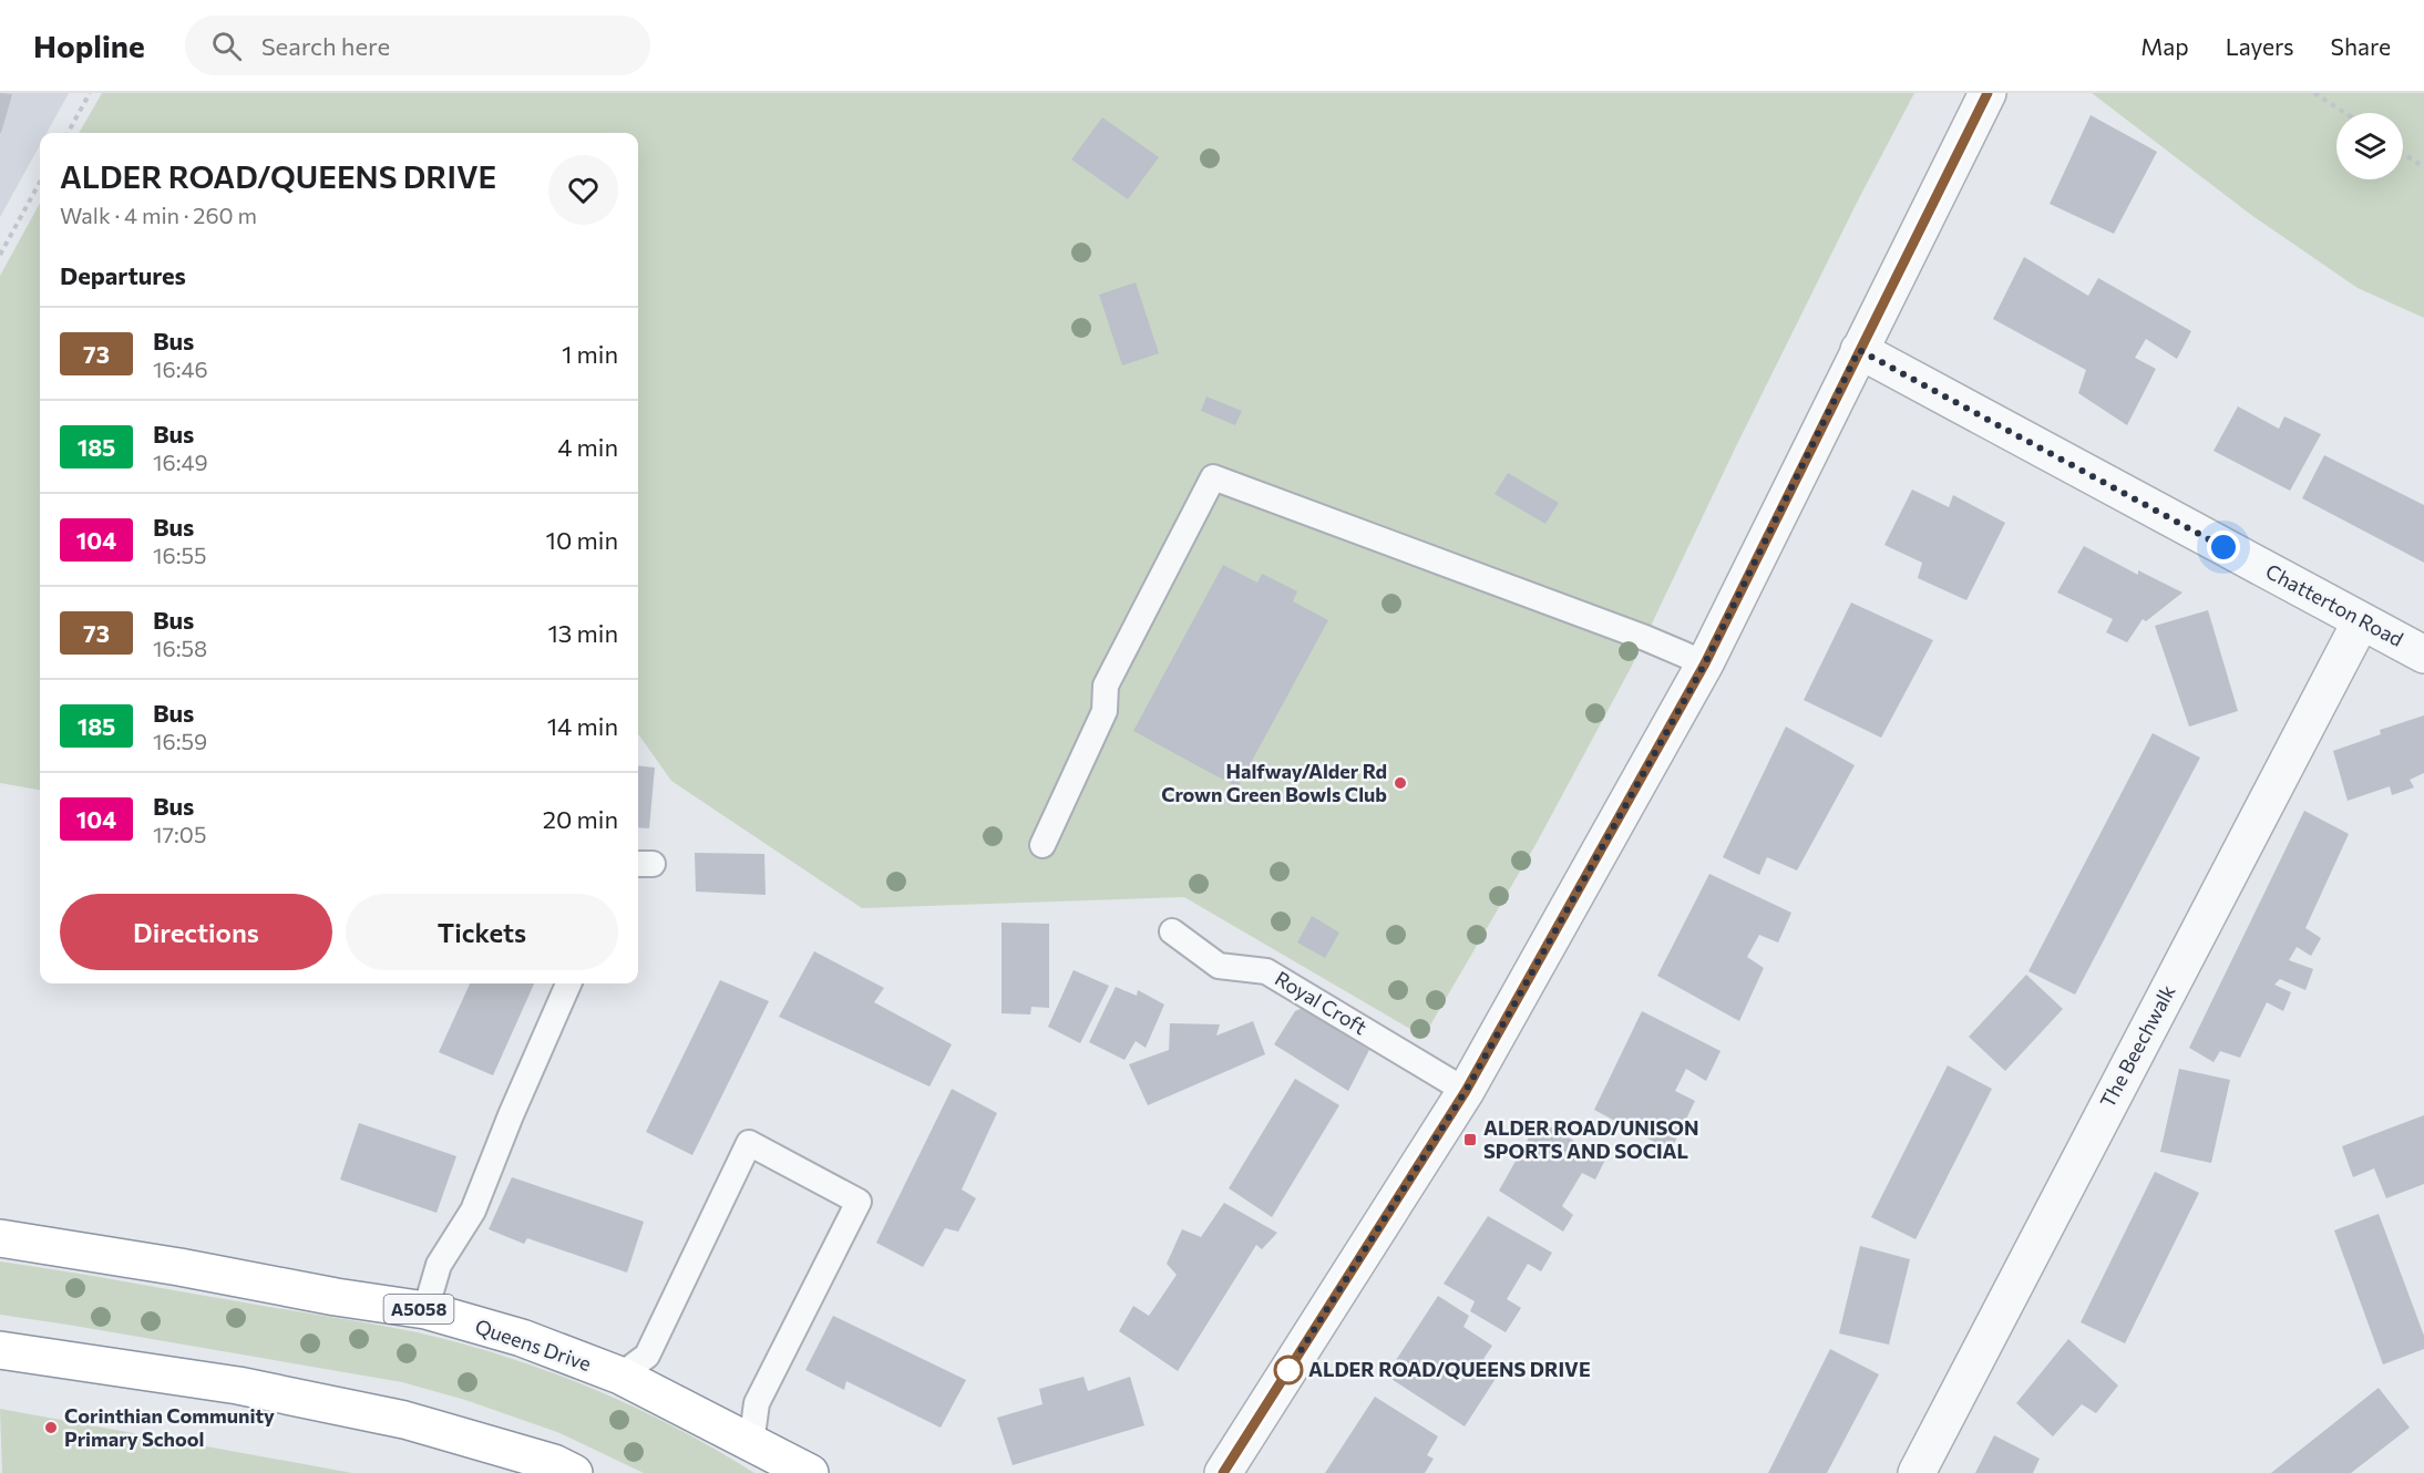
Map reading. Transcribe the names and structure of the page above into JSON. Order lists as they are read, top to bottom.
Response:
{
  "streets": {
    "highway": ["A5058", "Queens Drive"],
    "street": ["Chatterton Road", "The Beechwalk"],
    "lane": ["Royal Croft"]
  },
  "crossings": [
    ["Chatterton Road", "The Beechwalk"]
  ],
  "places": {
    "other": ["Halfway/Alder Rd Crown Green Bowls Club", "ALDER ROAD/QUEENS DRIVE", "Corinthian Community Primary School"],
    "transit": ["ALDER ROAD/UNISON SPORTS AND SOCIAL"]
  },
  "lines": ["bus line 73"],
  "page": {
    "header": "Hopline",
    "search": "Search here",
    "nav": ["Map", "Layers", "Share"],
    "heading": [
      ["ALDER ROAD/QUEENS DRIVE", "Walk · 4 min · 260 m"],
      "Departures"
    ],
    "list": [
      {
        "mark": "73",
        "name": "Bus",
        "note": "16:46",
        "value": "1 min"
      },
      {
        "mark": "185",
        "name": "Bus",
        "note": "16:49",
        "value": "4 min"
      },
      {
        "mark": "104",
        "name": "Bus",
        "note": "16:55",
        "value": "10 min"
      },
      {
        "mark": "73",
        "name": "Bus",
        "note": "16:58",
        "value": "13 min"
      },
      {
        "mark": "185",
        "name": "Bus",
        "note": "16:59",
        "value": "14 min"
      },
      {
        "mark": "104",
        "name": "Bus",
        "note": "17:05",
        "value": "20 min"
      }
    ],
    "buttons": ["Directions", "Tickets"]
  }
}
